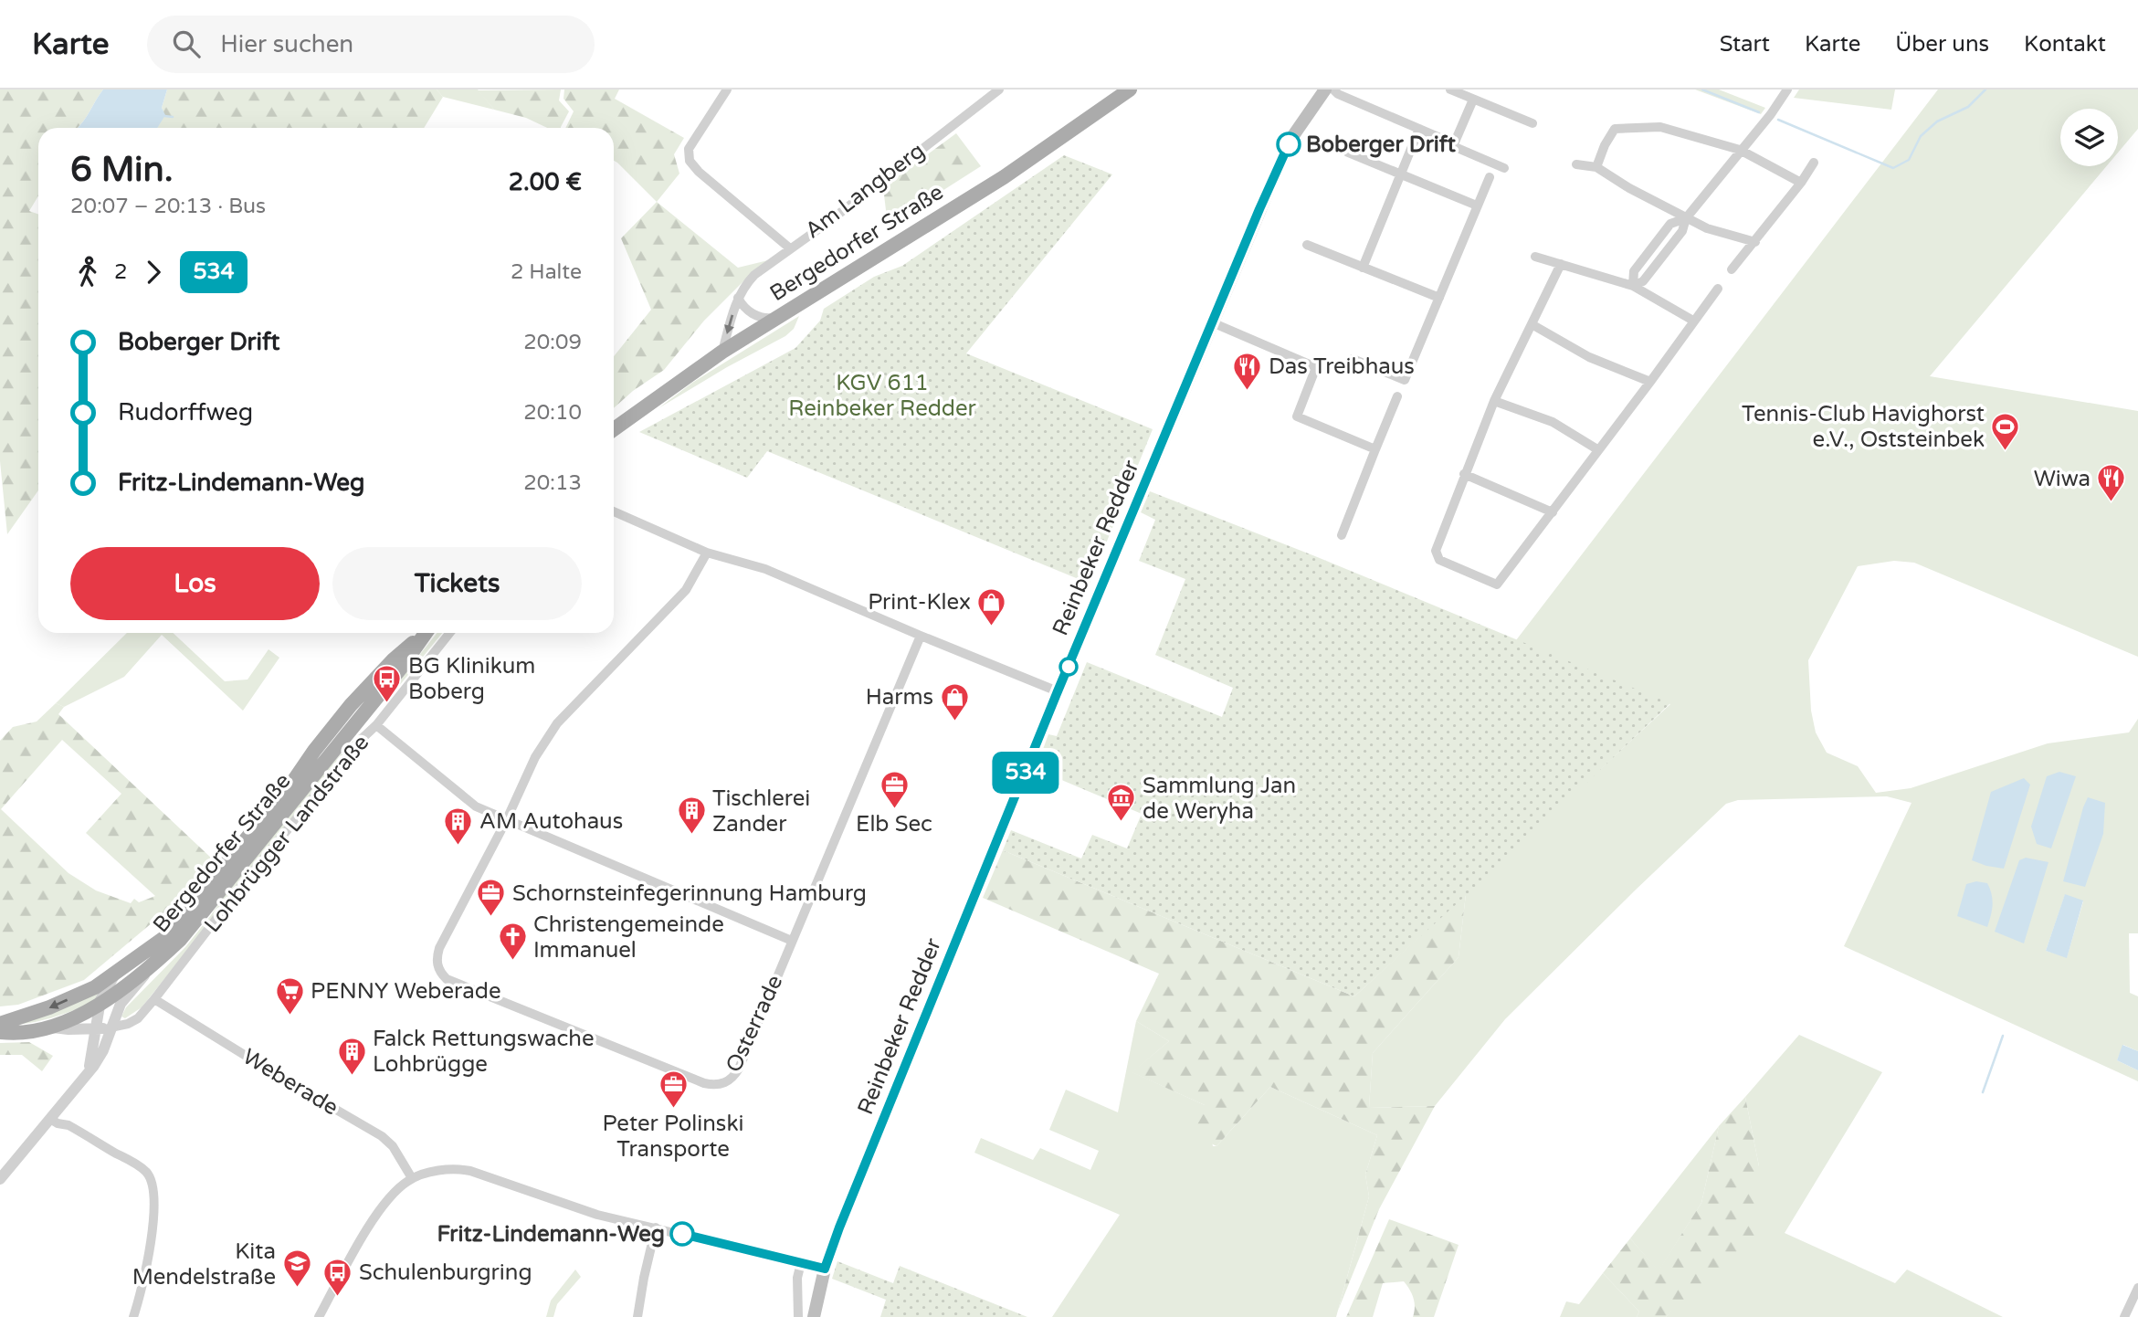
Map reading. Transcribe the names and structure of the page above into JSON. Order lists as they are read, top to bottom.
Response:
{
  "streets": {
    "main road": ["Bergedorfer Straße", "Reinbeker Redder"],
    "street": [
      "Am Langberg",
      "Lohbrügger Landstraße",
      "Osterrade",
      "Weberade"
    ]
  },
  "crossings": [
    ["Am Langberg", "Bergedorfer Straße"],
    ["Bergedorfer Straße", "Lohbrügger Landstraße"],
    ["Lohbrügger Landstraße", "Weberade"]
  ],
  "parks": ["KGV 611 Reinbeker Redder"],
  "places": {
    "other": ["Boberger Drift", "Fritz-Lindemann-Weg"],
    "restaurant": ["Das Treibhaus", "Wiwa"],
    "sports": ["Tennis-Club Havighorst e.V., Oststeinbek"],
    "shop": ["Print-Klex", "Harms"],
    "bus stop": ["BG Klinikum Boberg", "Schulenburgring"],
    "office": ["Elb Sec", "Schornsteinfegerinnung Hamburg", "Peter Polinski Transporte"],
    "museum": ["Sammlung Jan de Weryha"],
    "building": ["Tischlerei Zander", "AM Autohaus", "Falck Rettungswache Lohbrügge"],
    "church": ["Christengemeinde Immanuel"],
    "supermarket": ["PENNY Weberade"],
    "school or university": ["Kita Mendelstraße"]
  },
  "lines": ["bus line 534"],
  "page": {
    "header": "Karte",
    "search": "Hier suchen",
    "nav": [
      "Start",
      "Karte",
      "Über uns",
      "Kontakt"
    ],
    "on_map": "534",
    "heading": ["6 Min.", "20:07 – 20:13 · Bus", "2.00 €"],
    "legs": ["2", "534", "2 Halte"],
    "list": [
      {
        "name": "Boberger Drift",
        "value": "20:09"
      },
      {
        "name": "Rudorffweg",
        "value": "20:10"
      },
      {
        "name": "Fritz-Lindemann-Weg",
        "value": "20:13"
      }
    ],
    "buttons": ["Los", "Tickets"]
  }
}
